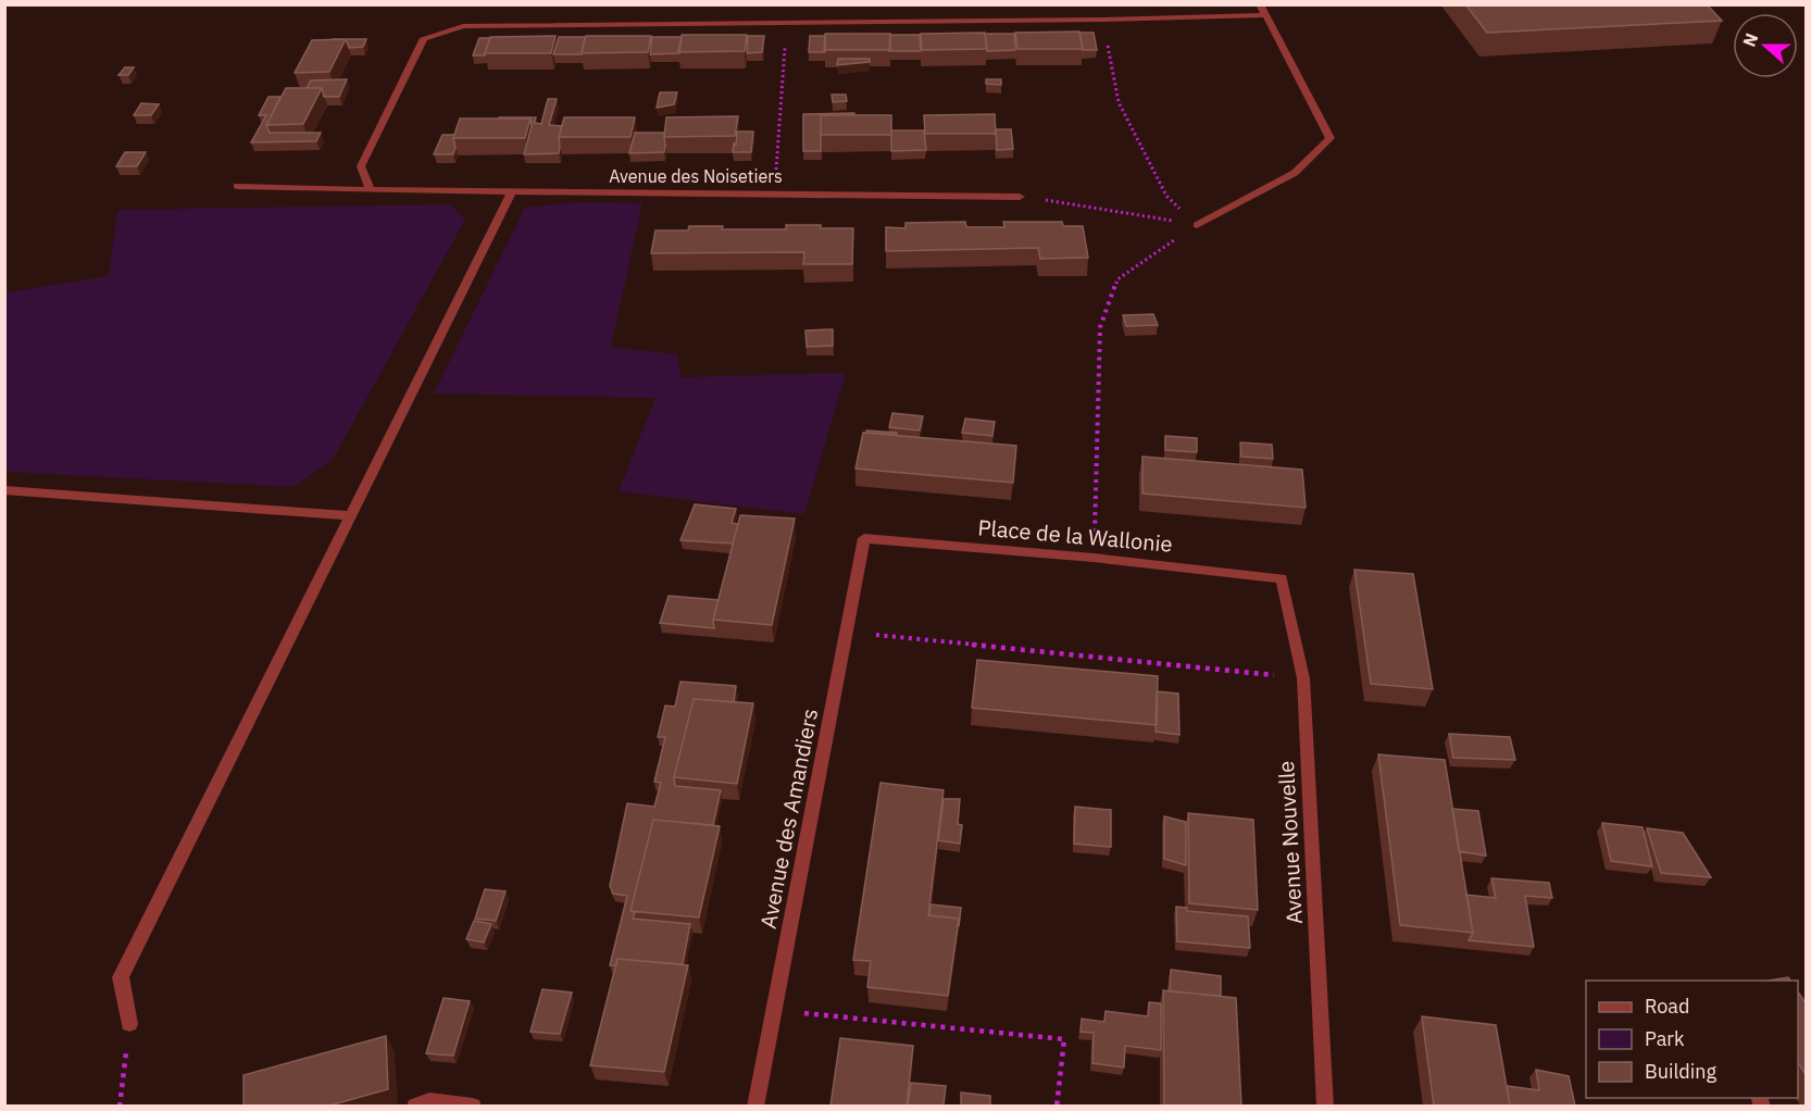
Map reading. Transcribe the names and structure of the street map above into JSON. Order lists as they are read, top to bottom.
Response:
{
  "streets": {
    "street": [
      "Avenue des Noisetiers",
      "Place de la Wallonie",
      "Avenue des Amandiers",
      "Avenue Nouvelle"
    ]
  },
  "crossings": [
    ["Place de la Wallonie", "Avenue des Amandiers"],
    ["Place de la Wallonie", "Avenue Nouvelle"]
  ],
  "legend": ["Road", "Park", "Building"],
  "north": "left"
}
